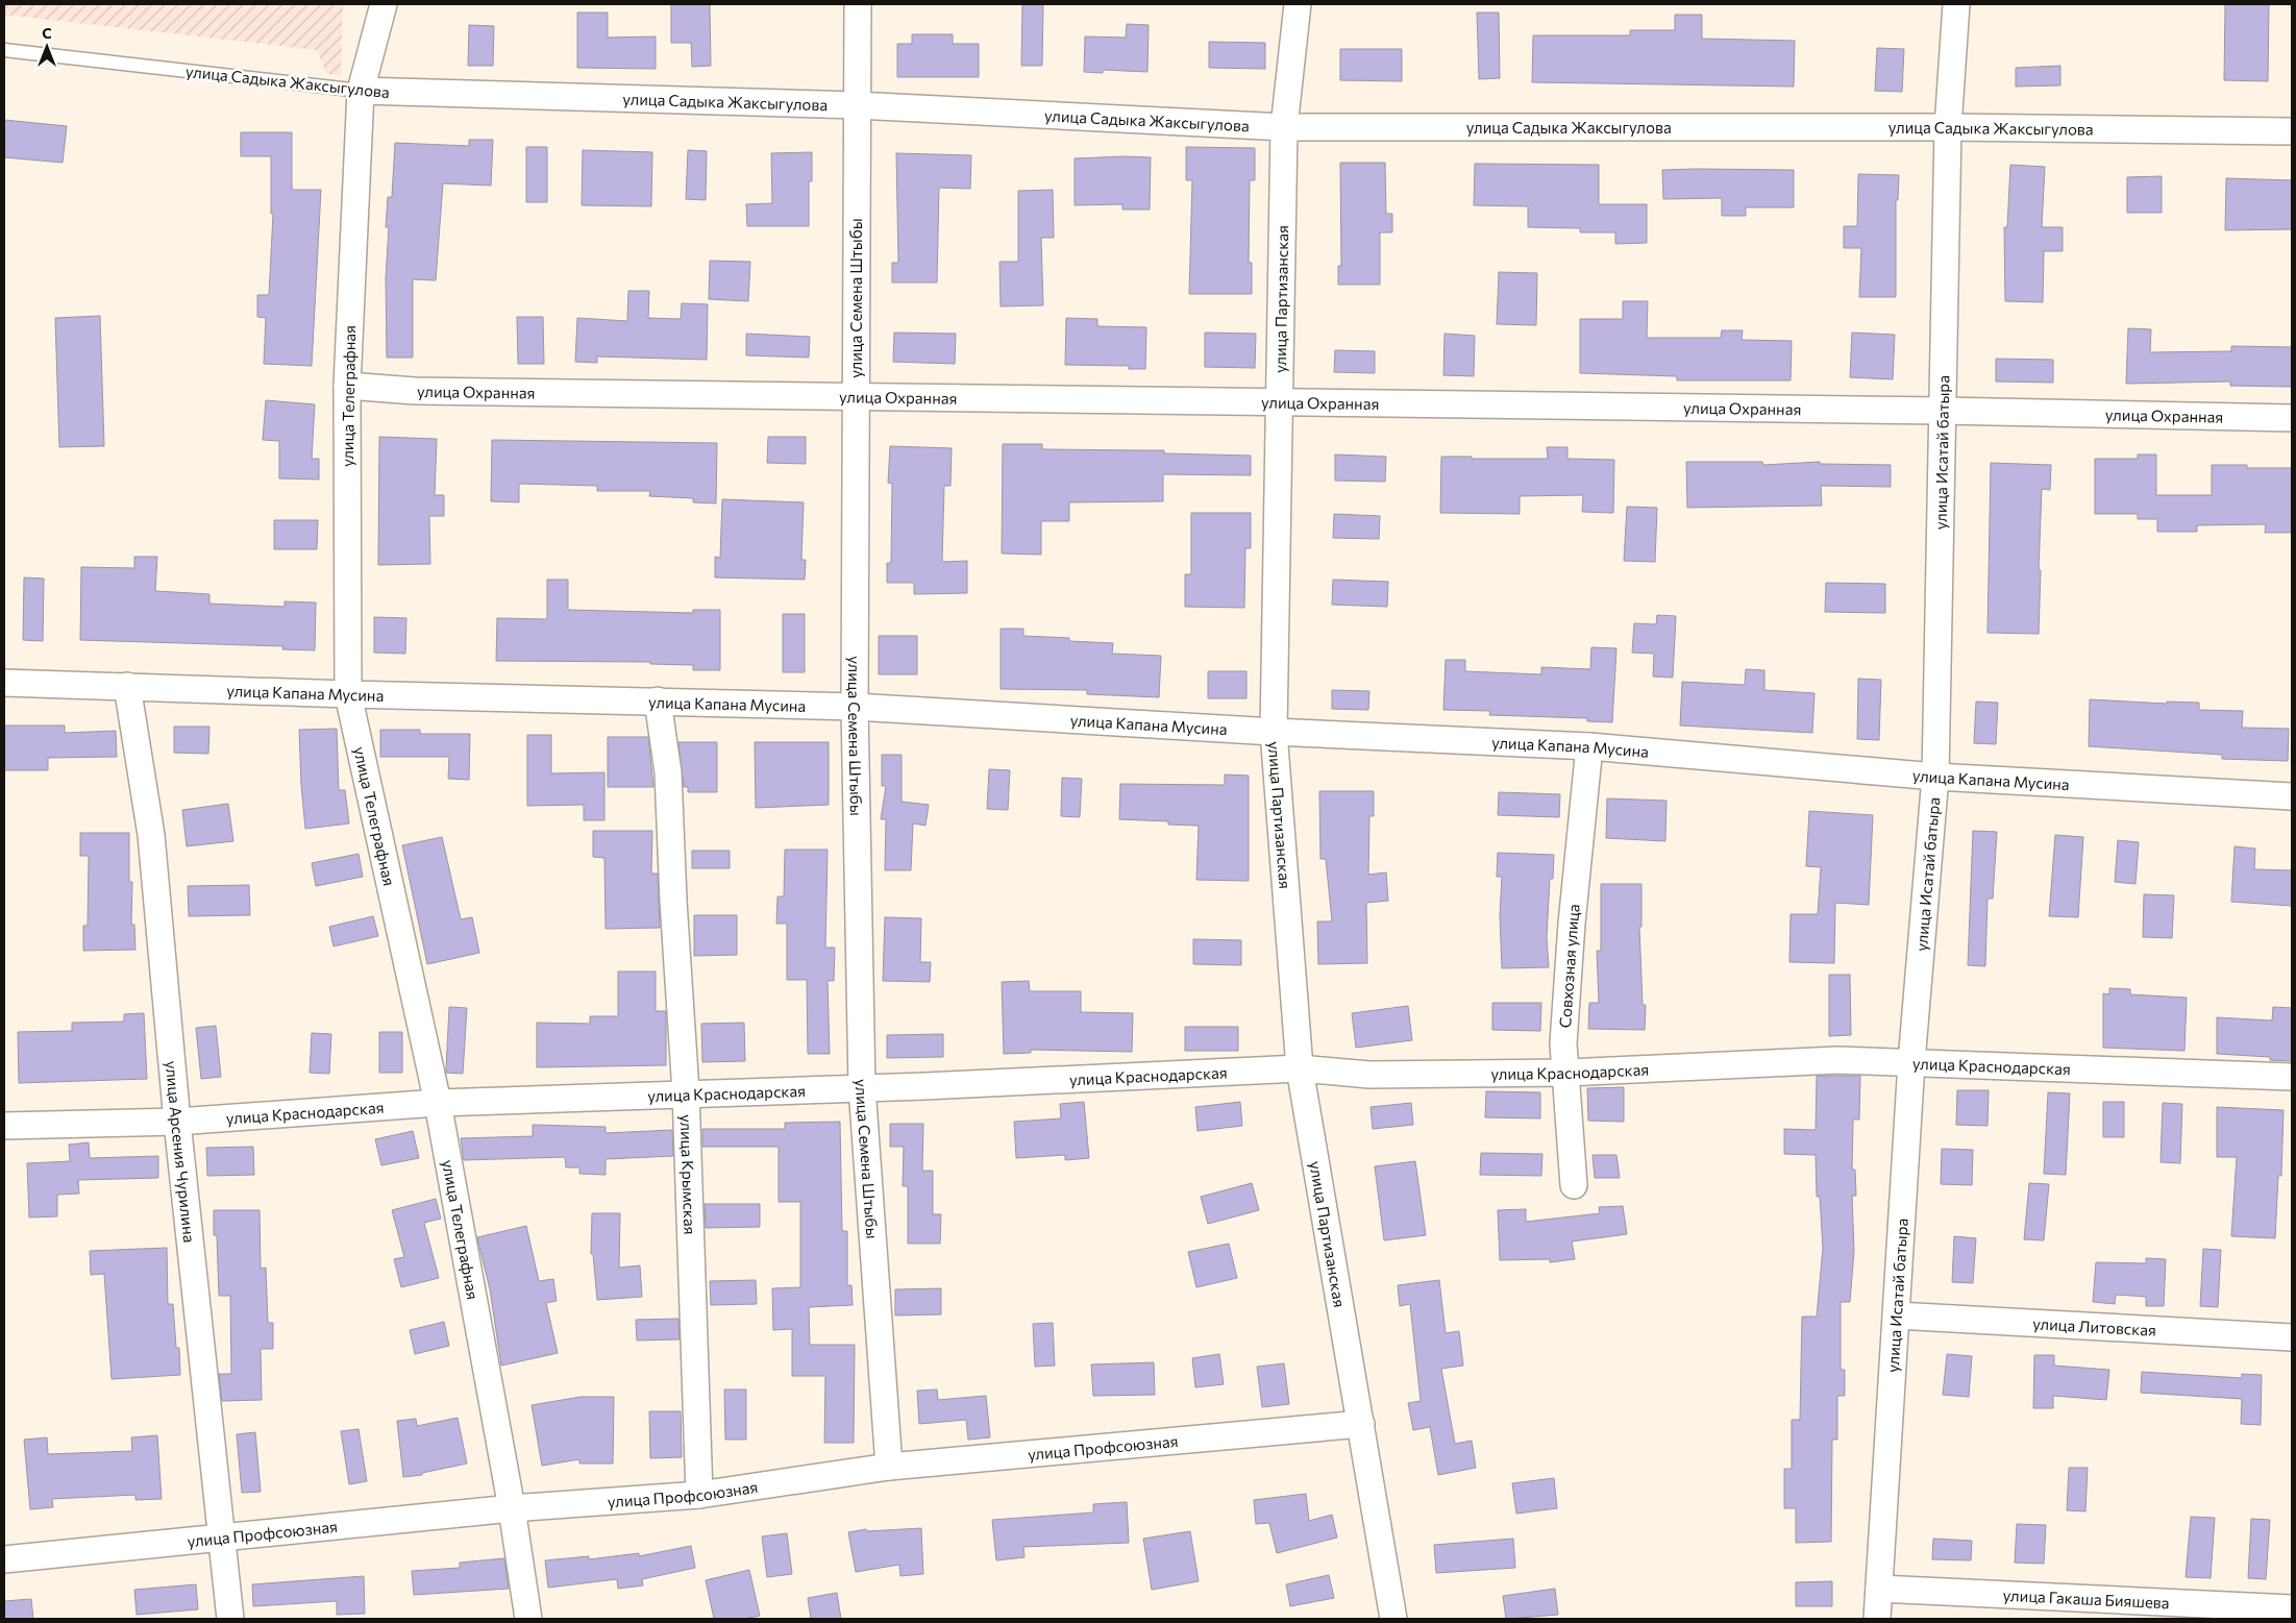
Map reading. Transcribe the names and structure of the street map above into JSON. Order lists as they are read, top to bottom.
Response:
{
  "streets": {
    "street": [
      "улица Садыка Жаксыгулова",
      "улица Семена Штыбы",
      "улица Партизанская",
      "улица Охранная",
      "улица Телеграфная",
      "улица Исатай батыра",
      "улица Капана Мусина",
      "Совхозная улица",
      "улица Краснодарская",
      "улица Арсения Чурилина",
      "улица Крымская",
      "улица Литовская",
      "улица Профсоюзная",
      "улица Гакаша Бияшева"
    ]
  },
  "crossings": [
    ["улица Садыка Жаксыгулова", "улица Семена Штыбы"],
    ["улица Садыка Жаксыгулова", "улица Партизанская"],
    ["улица Садыка Жаксыгулова", "улица Телеграфная"],
    ["улица Садыка Жаксыгулова", "улица Исатай батыра"],
    ["улица Семена Штыбы", "улица Охранная"],
    ["улица Семена Штыбы", "улица Капана Мусина"],
    ["улица Семена Штыбы", "улица Краснодарская"],
    ["улица Семена Штыбы", "улица Профсоюзная"],
    ["улица Партизанская", "улица Охранная"],
    ["улица Партизанская", "улица Капана Мусина"],
    ["улица Партизанская", "улица Краснодарская"],
    ["улица Партизанская", "улица Профсоюзная"],
    ["улица Охранная", "улица Телеграфная"],
    ["улица Охранная", "улица Исатай батыра"],
    ["улица Телеграфная", "улица Капана Мусина"],
    ["улица Телеграфная", "улица Краснодарская"],
    ["улица Телеграфная", "улица Профсоюзная"],
    ["улица Исатай батыра", "улица Капана Мусина"],
    ["улица Исатай батыра", "улица Краснодарская"],
    ["улица Исатай батыра", "улица Литовская"],
    ["улица Исатай батыра", "улица Гакаша Бияшева"],
    ["улица Капана Мусина", "Совхозная улица"],
    ["улица Капана Мусина", "улица Арсения Чурилина"],
    ["улица Капана Мусина", "улица Крымская"],
    ["Совхозная улица", "улица Краснодарская"],
    ["улица Краснодарская", "улица Арсения Чурилина"],
    ["улица Краснодарская", "улица Крымская"],
    ["улица Арсения Чурилина", "улица Профсоюзная"],
    ["улица Крымская", "улица Профсоюзная"]
  ],
  "north": "top"
}
